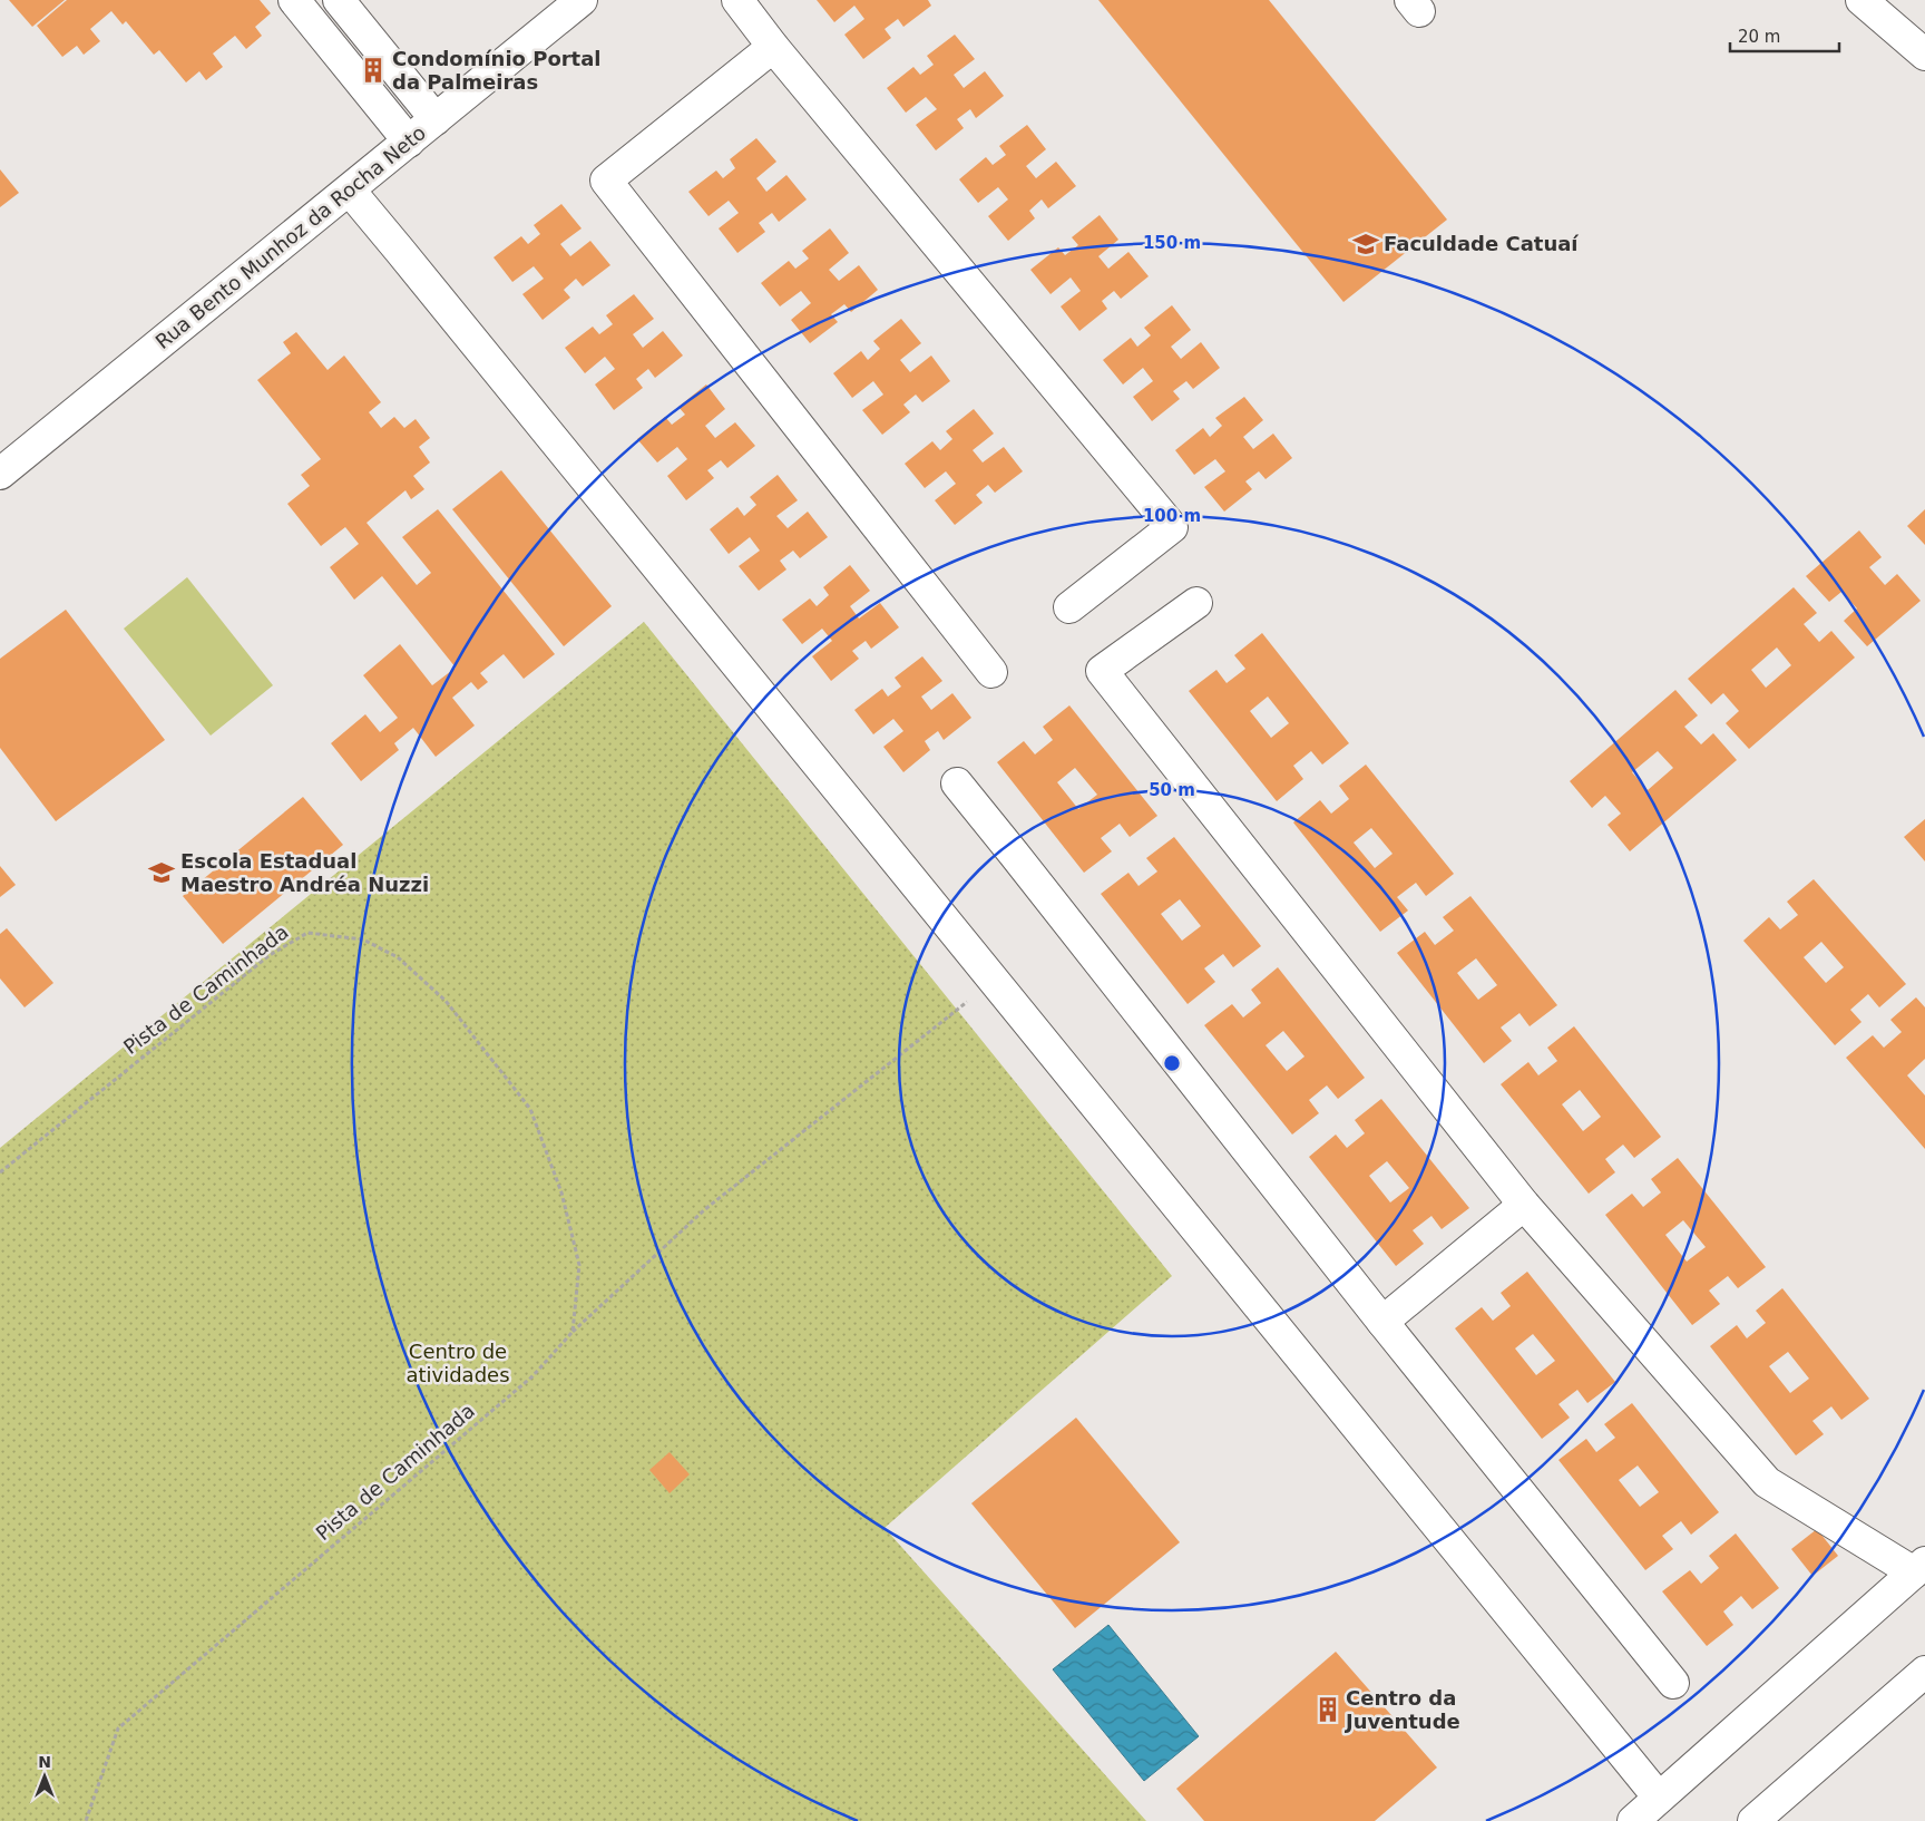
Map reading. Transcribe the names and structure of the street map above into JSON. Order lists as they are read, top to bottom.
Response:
{
  "streets": {
    "street": ["Rua Bento Munhoz da Rocha Neto"],
    "path": ["Pista de Caminhada"]
  },
  "parks": ["Centro de atividades"],
  "places": {
    "building": ["Condomínio Portal da Palmeiras", "Centro da Juventude"],
    "school or university": ["Faculdade Catuaí", "Escola Estadual Maestro Andréa Nuzzi"]
  },
  "scale_bar": "20 m",
  "north": "top",
  "rings": ["150 m", "100 m", "50 m"]
}
